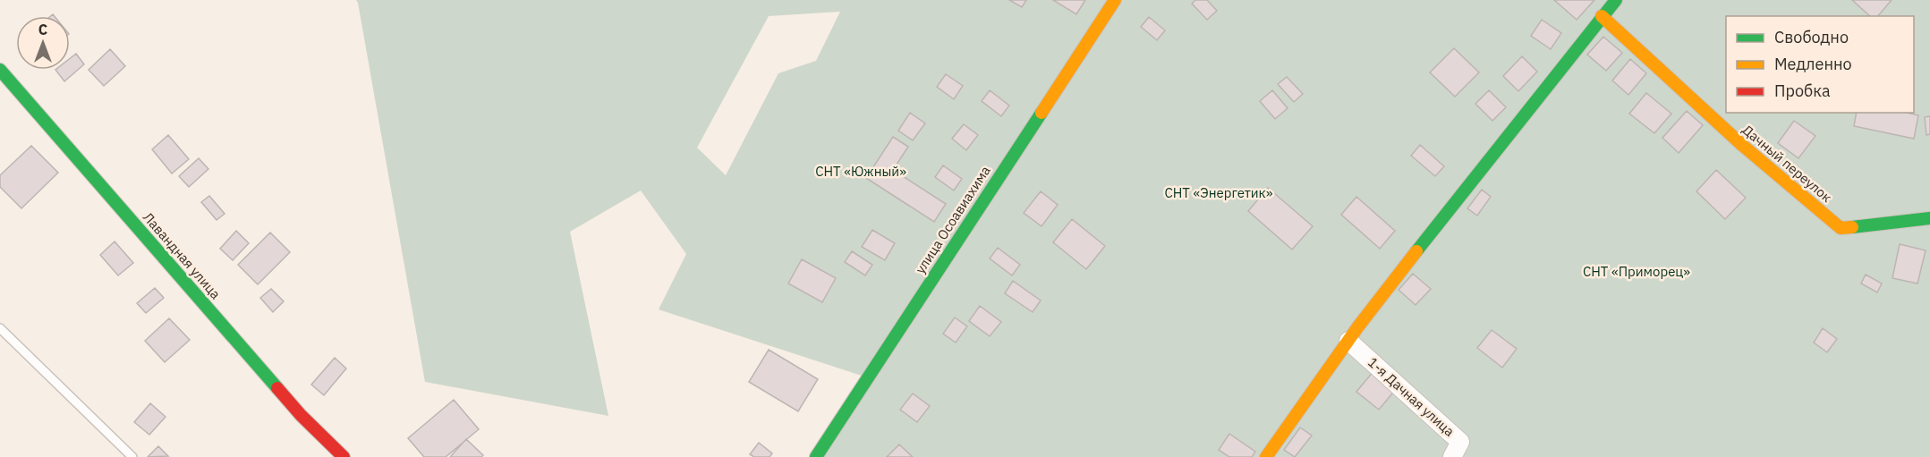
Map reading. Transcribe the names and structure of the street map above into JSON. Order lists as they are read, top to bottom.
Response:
{
  "streets": {
    "street": [
      "Дачный переулок",
      "улица Осоавиахима",
      "Лавандная улица",
      "1-я Дачная улица"
    ]
  },
  "parks": ["СНТ «Южный»", "СНТ «Энергетик»", "СНТ «Приморец»"],
  "legend": ["Свободно", "Медленно", "Пробка"],
  "north": "top"
}
